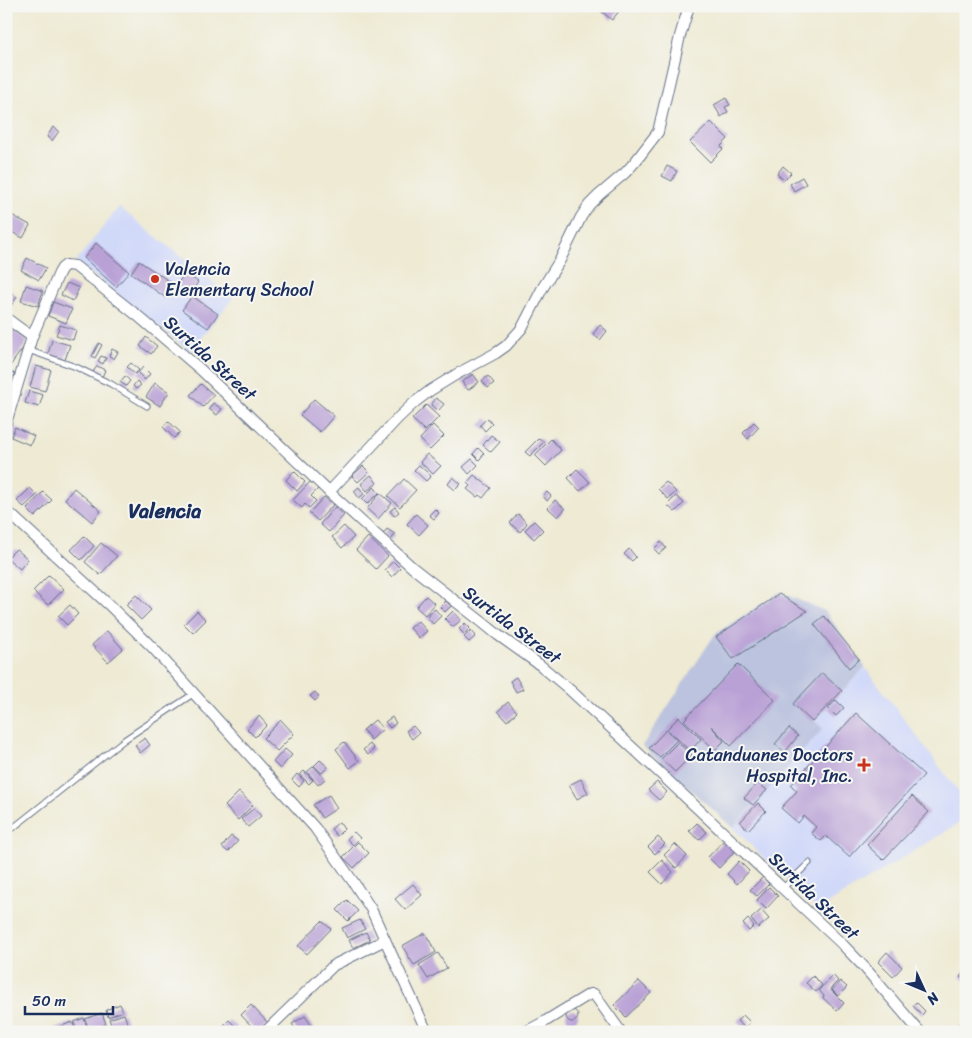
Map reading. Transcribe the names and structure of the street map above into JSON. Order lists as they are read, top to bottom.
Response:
{
  "streets": {
    "street": ["Surtida Street"]
  },
  "districts": ["Valencia"],
  "places": {
    "other": ["Valencia Elementary School"],
    "health": ["Catanduanes Doctors Hospital, Inc."]
  },
  "scale_bar": "50 m",
  "north": "bottom right"
}
